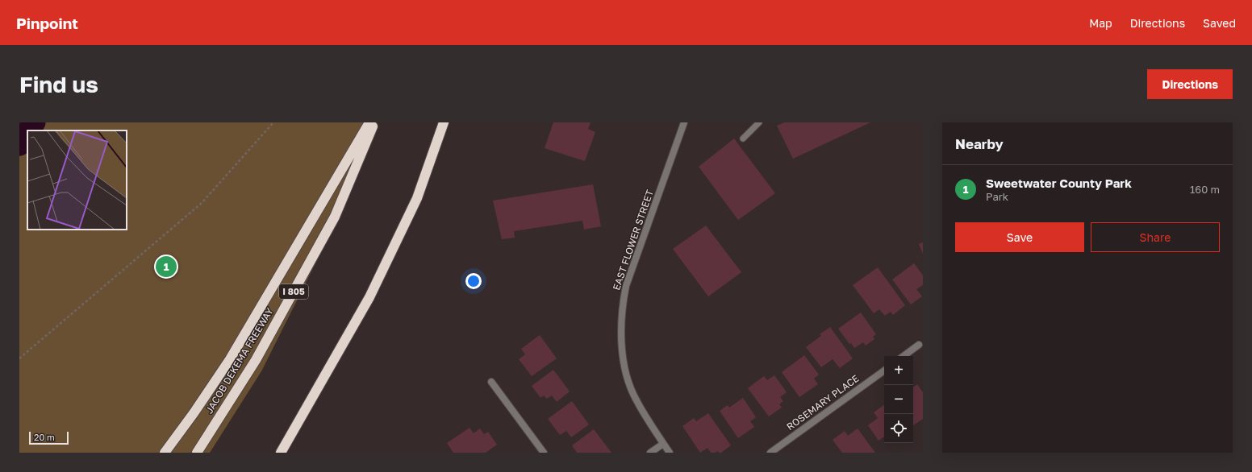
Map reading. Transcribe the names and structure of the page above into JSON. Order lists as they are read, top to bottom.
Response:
{
  "streets": {
    "highway": ["I 805", "JACOB DEKEMA FREEWAY"],
    "street": ["EAST FLOWER STREET", "ROSEMARY PLACE"]
  },
  "scale_bar": "20 m",
  "page": {
    "header": "Pinpoint",
    "nav": ["Map", "Directions", "Saved"],
    "buttons": [
      "Directions",
      ["Save", "Share"]
    ],
    "title": "Find us",
    "heading": "Nearby",
    "list": [
      {
        "mark": "1",
        "name": "Sweetwater County Park",
        "note": "Park",
        "value": "160 m"
      }
    ],
    "pins": "1",
    "map_buttons": ["+", "−"],
    "scale": "20 m"
  }
}
